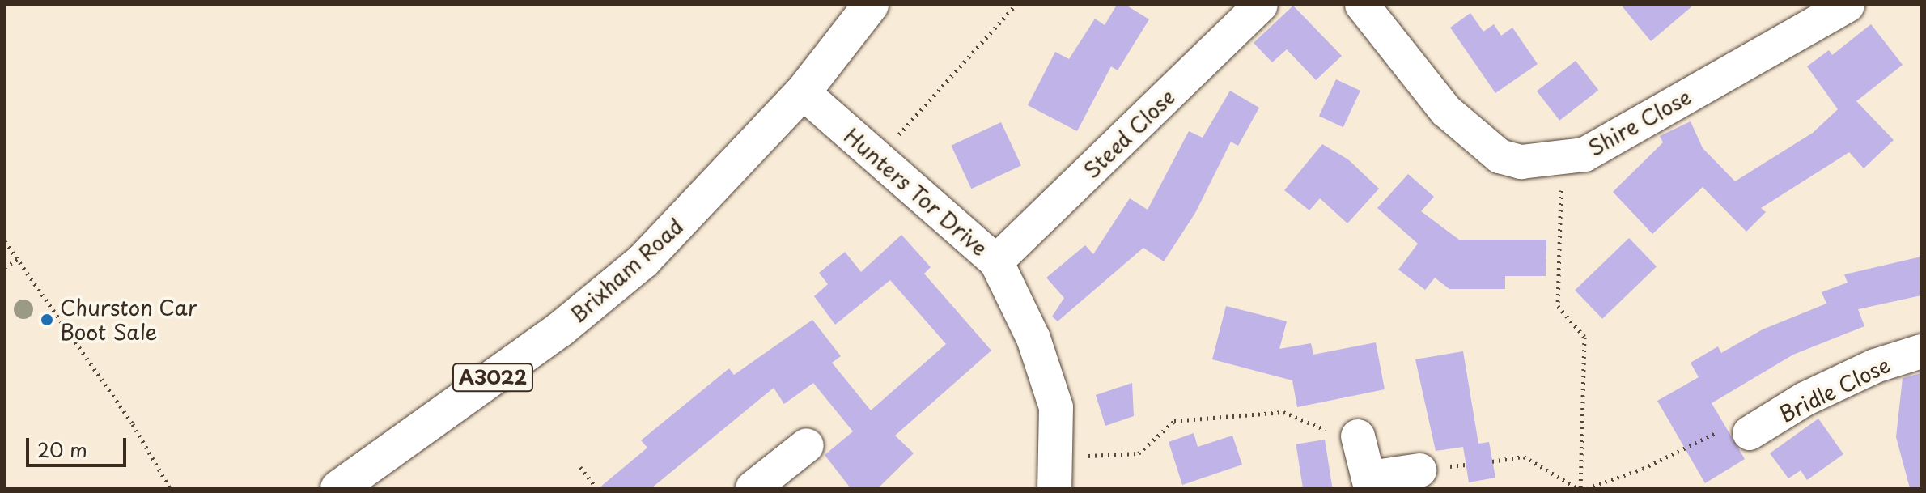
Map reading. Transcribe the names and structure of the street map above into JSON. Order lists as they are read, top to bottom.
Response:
{
  "streets": {
    "main road": ["Brixham Road", "A3022"],
    "street": [
      "Shire Close",
      "Steed Close",
      "Hunters Tor Drive",
      "Bridle Close"
    ]
  },
  "crossings": [
    ["Steed Close", "Hunters Tor Drive"],
    ["Hunters Tor Drive", "Brixham Road"]
  ],
  "places": ["Churston Car Boot Sale"],
  "scale_bar": "20 m"
}
